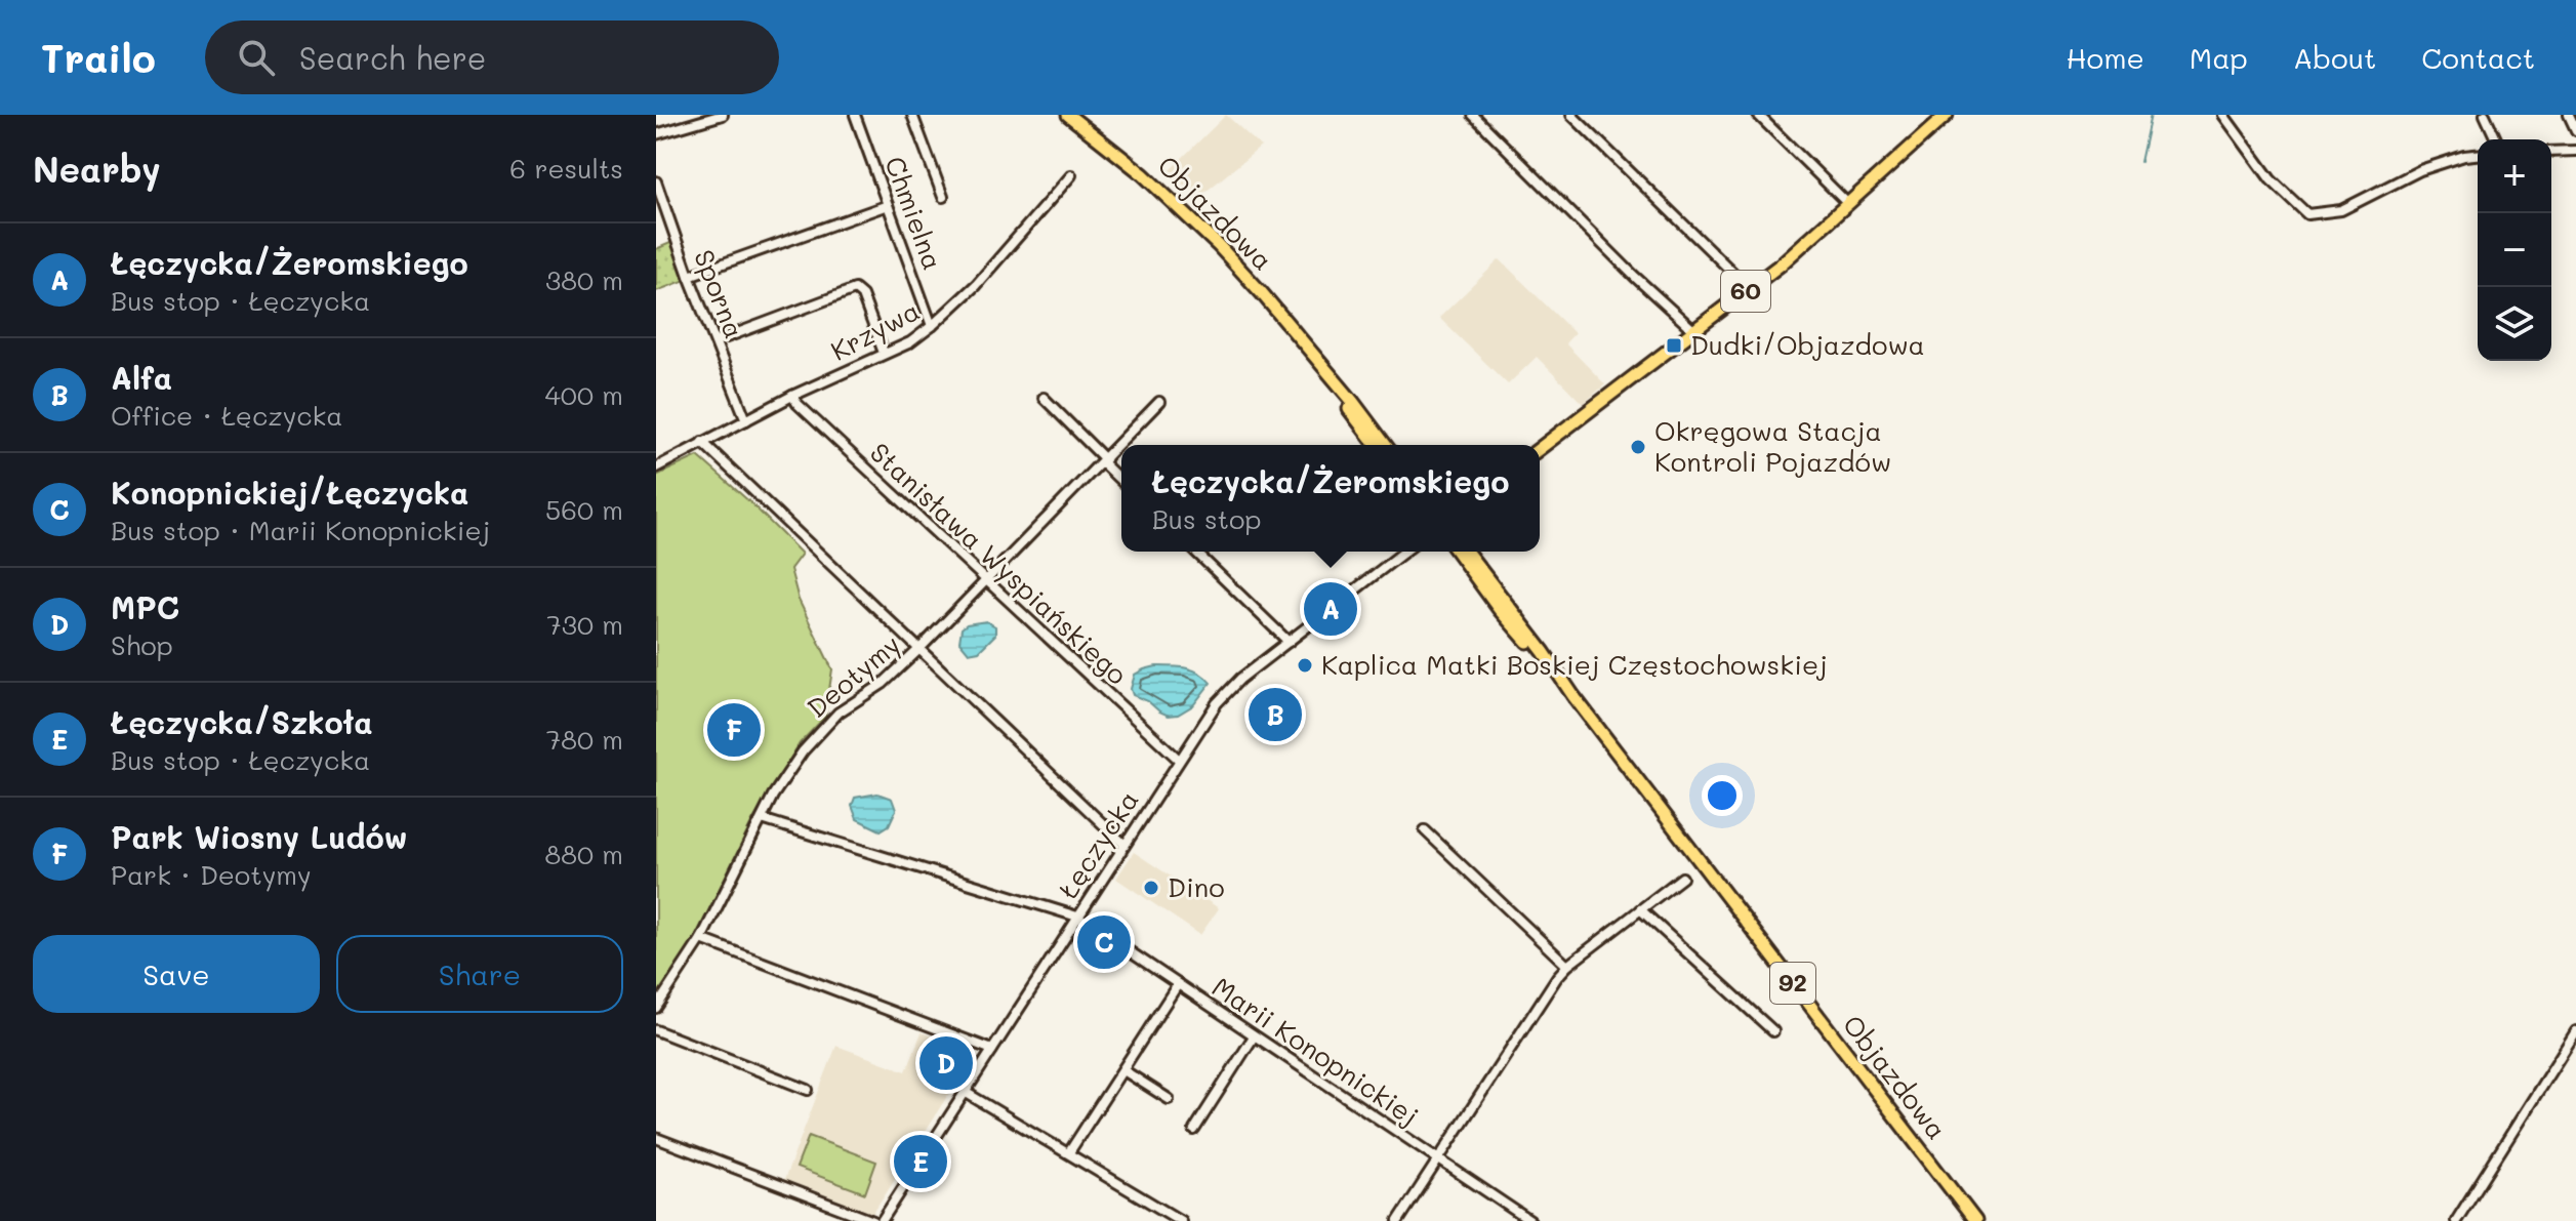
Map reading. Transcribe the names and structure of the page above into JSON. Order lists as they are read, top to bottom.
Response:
{
  "streets": {
    "main road": ["Objazdowa", "60", "92"],
    "street": [
      "Chmielna",
      "Sporna",
      "Krzywa",
      "Stanisława Wyspiańskiego",
      "Deotymy",
      "Łęczycka",
      "Marii Konopnickiej"
    ]
  },
  "crossings": [
    ["Chmielna", "Krzywa"],
    ["Sporna", "Krzywa"],
    ["Krzywa", "Stanisława Wyspiańskiego"],
    ["Stanisława Wyspiańskiego", "Deotymy"],
    ["Stanisława Wyspiańskiego", "Łęczycka"],
    ["Deotymy", "Marii Konopnickiej"],
    ["Łęczycka", "Marii Konopnickiej"]
  ],
  "places": {
    "transit": ["Dudki/Objazdowa"],
    "other": ["Okręgowa Stacja Kontroli Pojazdów", "Kaplica Matki Boskiej Częstochowskiej", "Dino"]
  },
  "page": {
    "header": "Trailo",
    "search": "Search here",
    "nav": [
      "Home",
      "Map",
      "About",
      "Contact"
    ],
    "heading": ["Nearby", "6 results"],
    "map_buttons": ["+", "−"],
    "list": [
      {
        "mark": "A",
        "name": "Łęczycka/Żeromskiego",
        "note": "Bus stop · Łęczycka",
        "value": "380 m"
      },
      {
        "mark": "B",
        "name": "Alfa",
        "note": "Office · Łęczycka",
        "value": "400 m"
      },
      {
        "mark": "C",
        "name": "Konopnickiej/Łęczycka",
        "note": "Bus stop · Marii Konopnickiej",
        "value": "560 m"
      },
      {
        "mark": "D",
        "name": "MPC",
        "note": "Shop",
        "value": "730 m"
      },
      {
        "mark": "E",
        "name": "Łęczycka/Szkoła",
        "note": "Bus stop · Łęczycka",
        "value": "780 m"
      },
      {
        "mark": "F",
        "name": "Park Wiosny Ludów",
        "note": "Park · Deotymy",
        "value": "880 m"
      }
    ],
    "popup": ["Łęczycka/Żeromskiego", "Bus stop"],
    "pins": [
      "A",
      "B",
      "F",
      "C",
      "D",
      "E"
    ],
    "buttons": ["Save", "Share"]
  }
}
